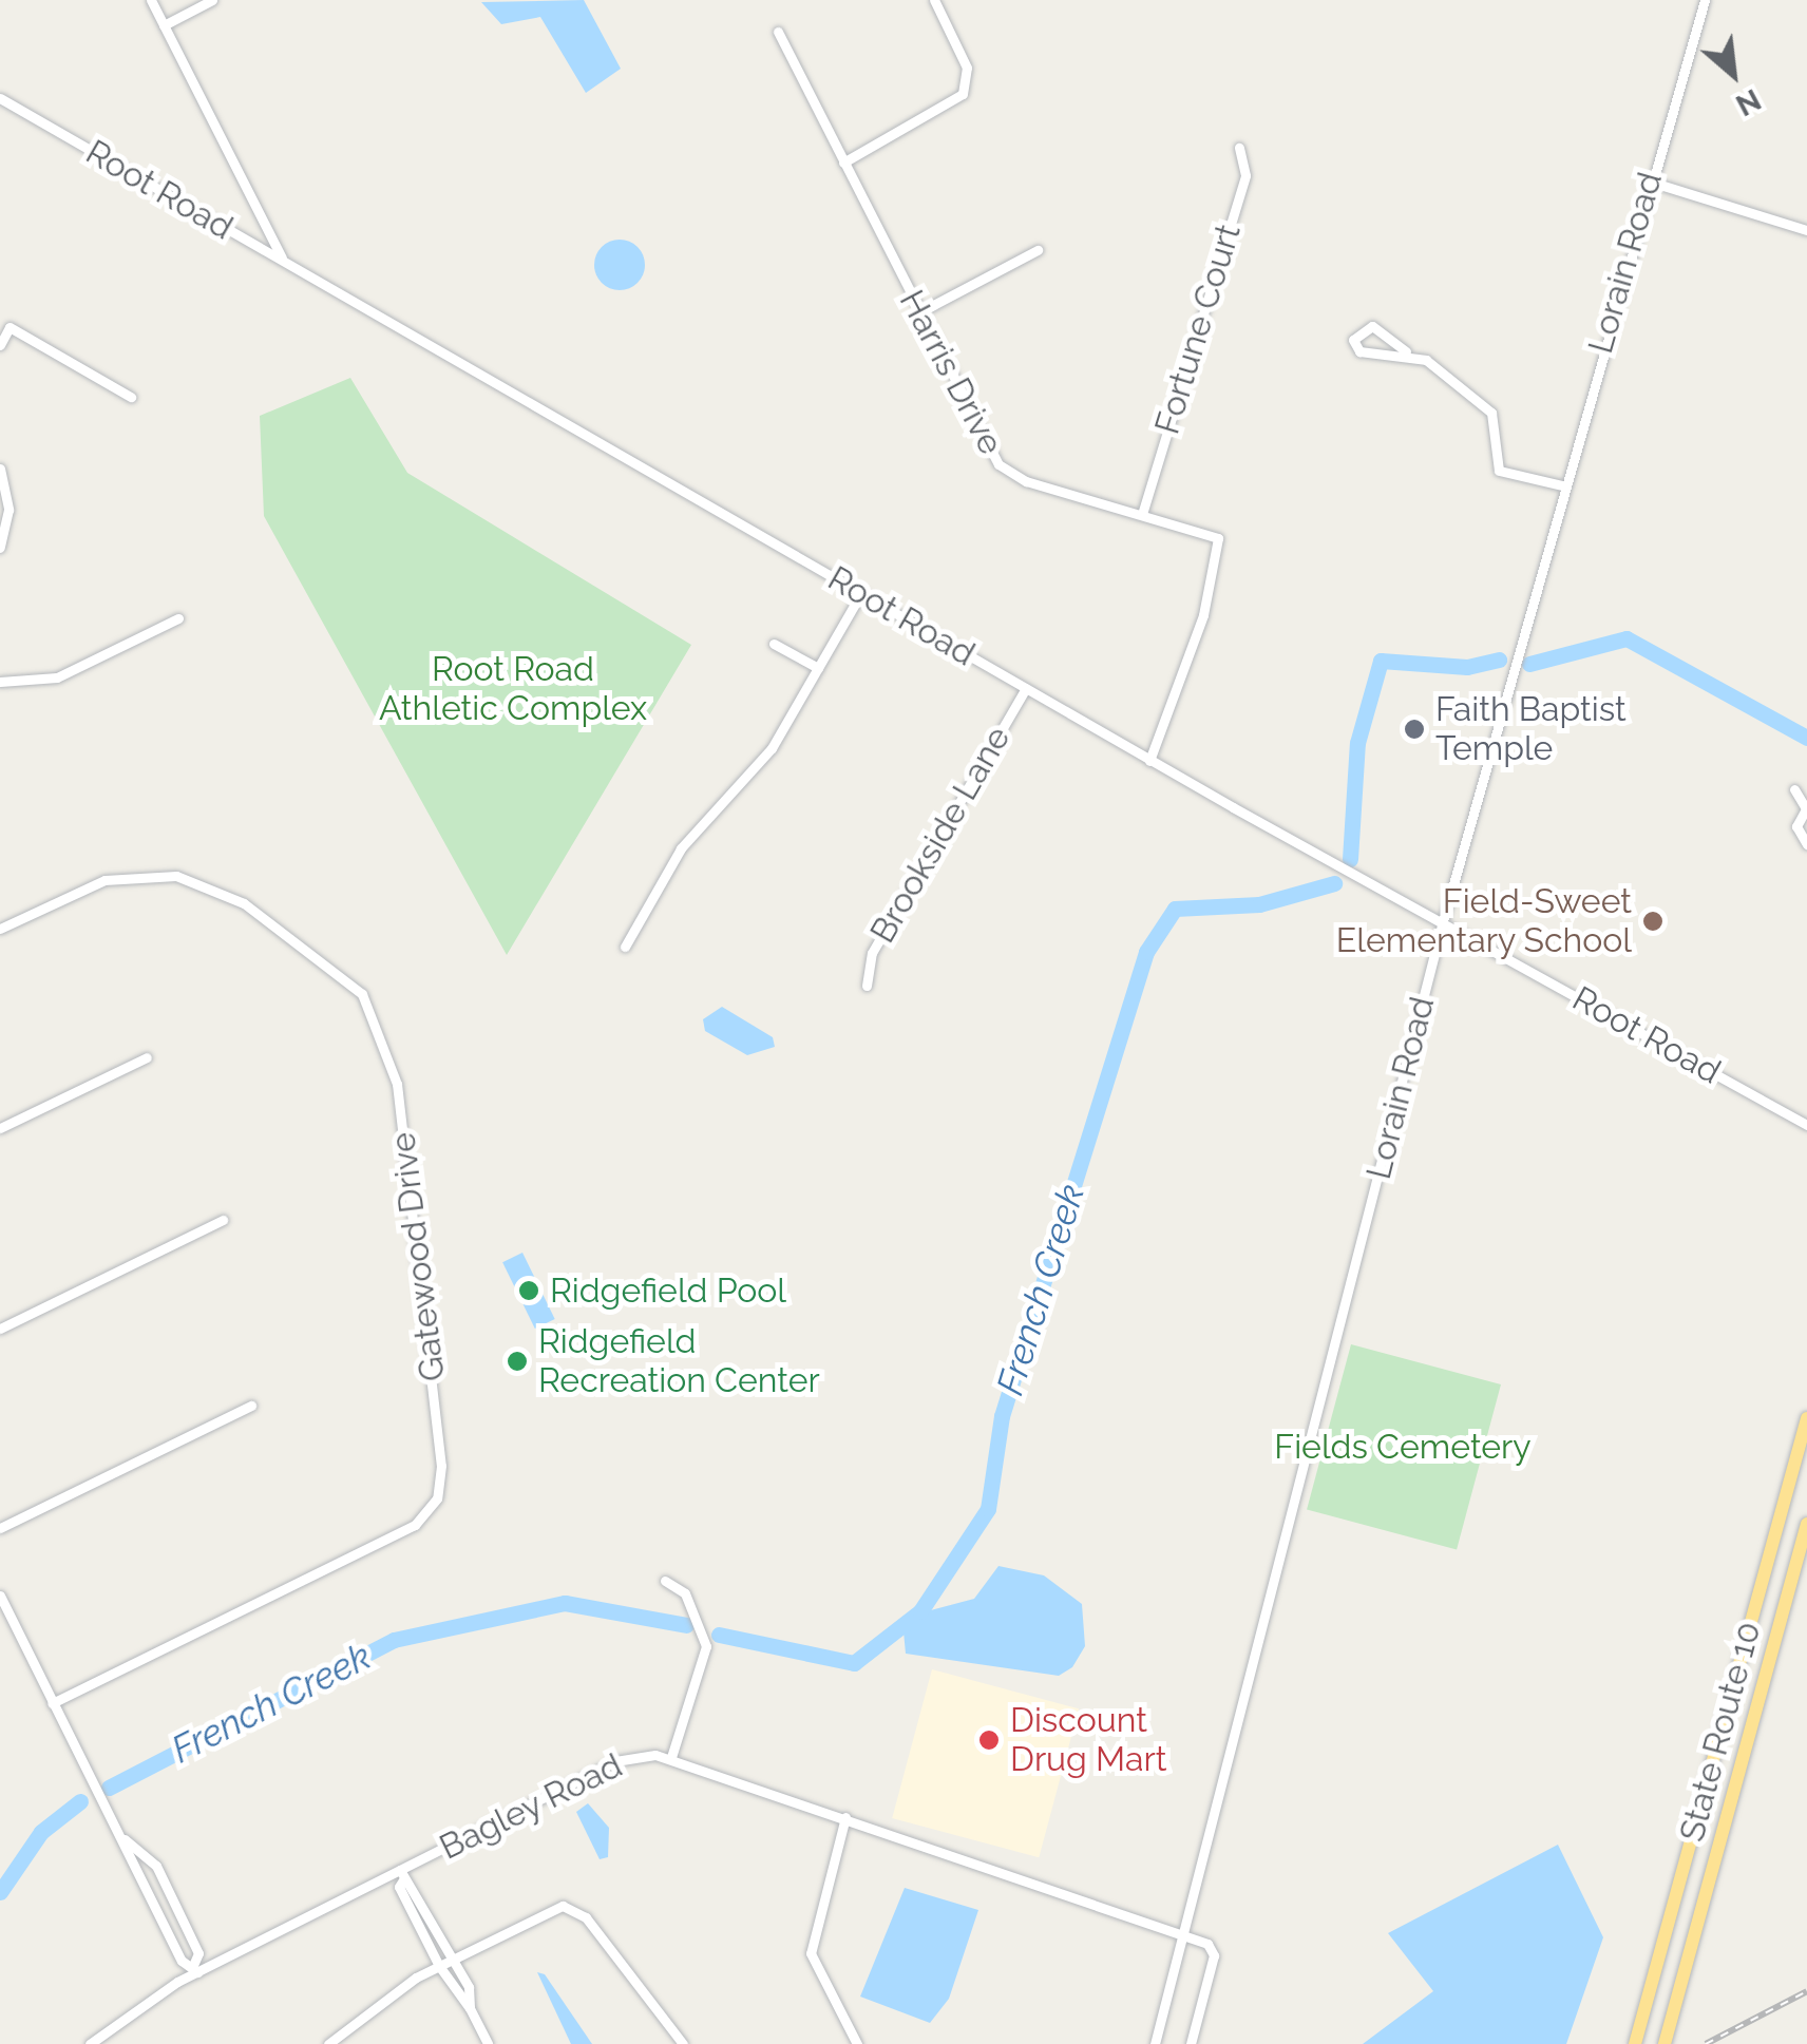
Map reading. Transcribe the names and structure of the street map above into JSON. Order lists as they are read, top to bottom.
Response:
{
  "streets": {
    "highway": ["State Route 10"],
    "street": [
      "Root Road",
      "Lorain Road",
      "Fortune Court",
      "Harris Drive",
      "Brookside Lane",
      "Gatewood Drive",
      "Bagley Road"
    ]
  },
  "crossings": [
    ["Root Road", "Lorain Road"],
    ["Root Road", "Harris Drive"],
    ["Root Road", "Brookside Lane"],
    ["Lorain Road", "Bagley Road"],
    ["Fortune Court", "Harris Drive"]
  ],
  "water": ["French Creek"],
  "parks": ["Root Road Athletic Complex", "Fields Cemetery"],
  "places": [
    "Faith Baptist Temple",
    "Field-Sweet Elementary School",
    "Ridgefield Pool",
    "Ridgefield Recreation Center",
    "Discount Drug Mart"
  ],
  "north": "bottom right"
}
